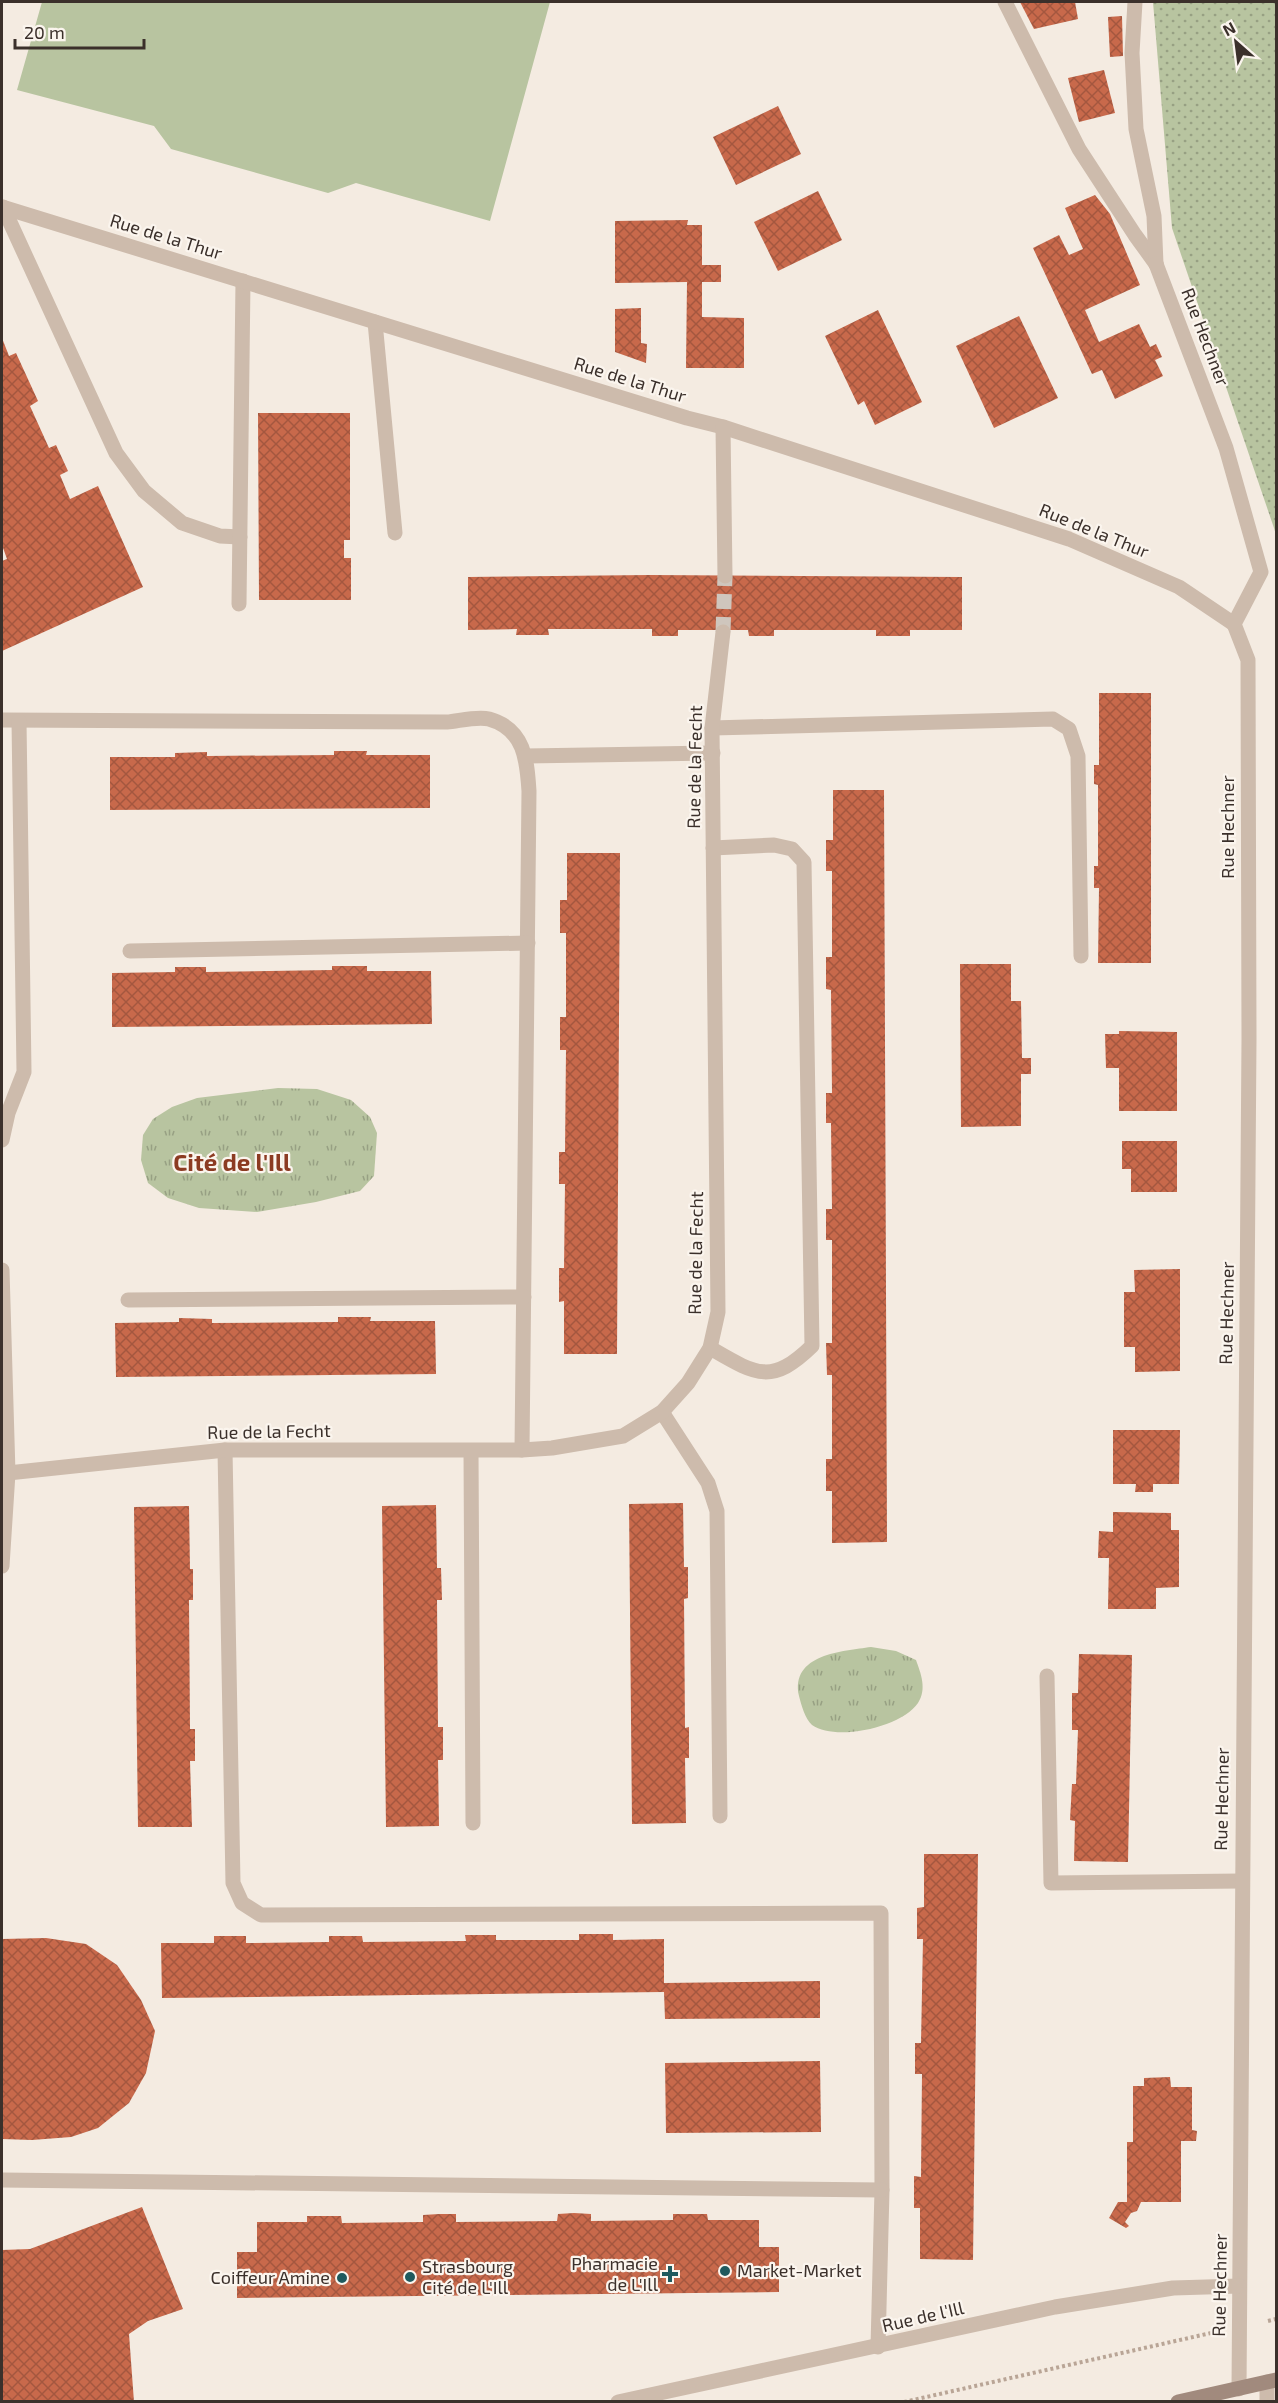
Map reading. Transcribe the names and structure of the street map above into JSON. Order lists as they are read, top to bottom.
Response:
{
  "streets": {
    "street": [
      "Rue de la Thur",
      "Rue Hechner",
      "Rue de la Fecht",
      "Rue de l'Ill"
    ]
  },
  "crossings": [
    ["Rue de la Thur", "Rue Hechner"],
    ["Rue Hechner", "Rue de l'Ill"]
  ],
  "districts": ["Cité de l'Ill"],
  "places": {
    "other": ["Market-Market", "Strasbourg Cité de L'Ill", "Coiffeur Amine"],
    "health": ["Pharmacie de L'Ill"]
  },
  "scale_bar": "20 m",
  "north": "top left"
}
